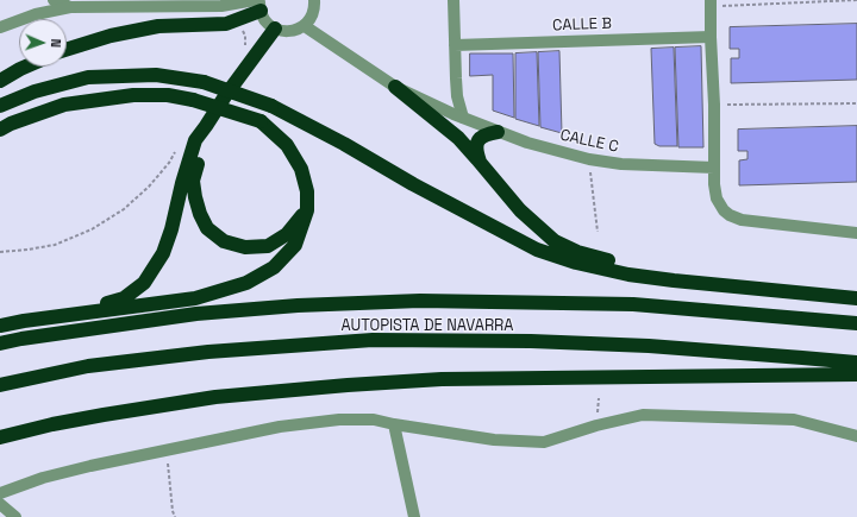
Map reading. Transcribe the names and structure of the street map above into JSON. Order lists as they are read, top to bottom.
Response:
{
  "streets": {
    "highway": ["AUTOPISTA DE NAVARRA"],
    "street": ["CALLE B", "CALLE C"]
  },
  "north": "right"
}
